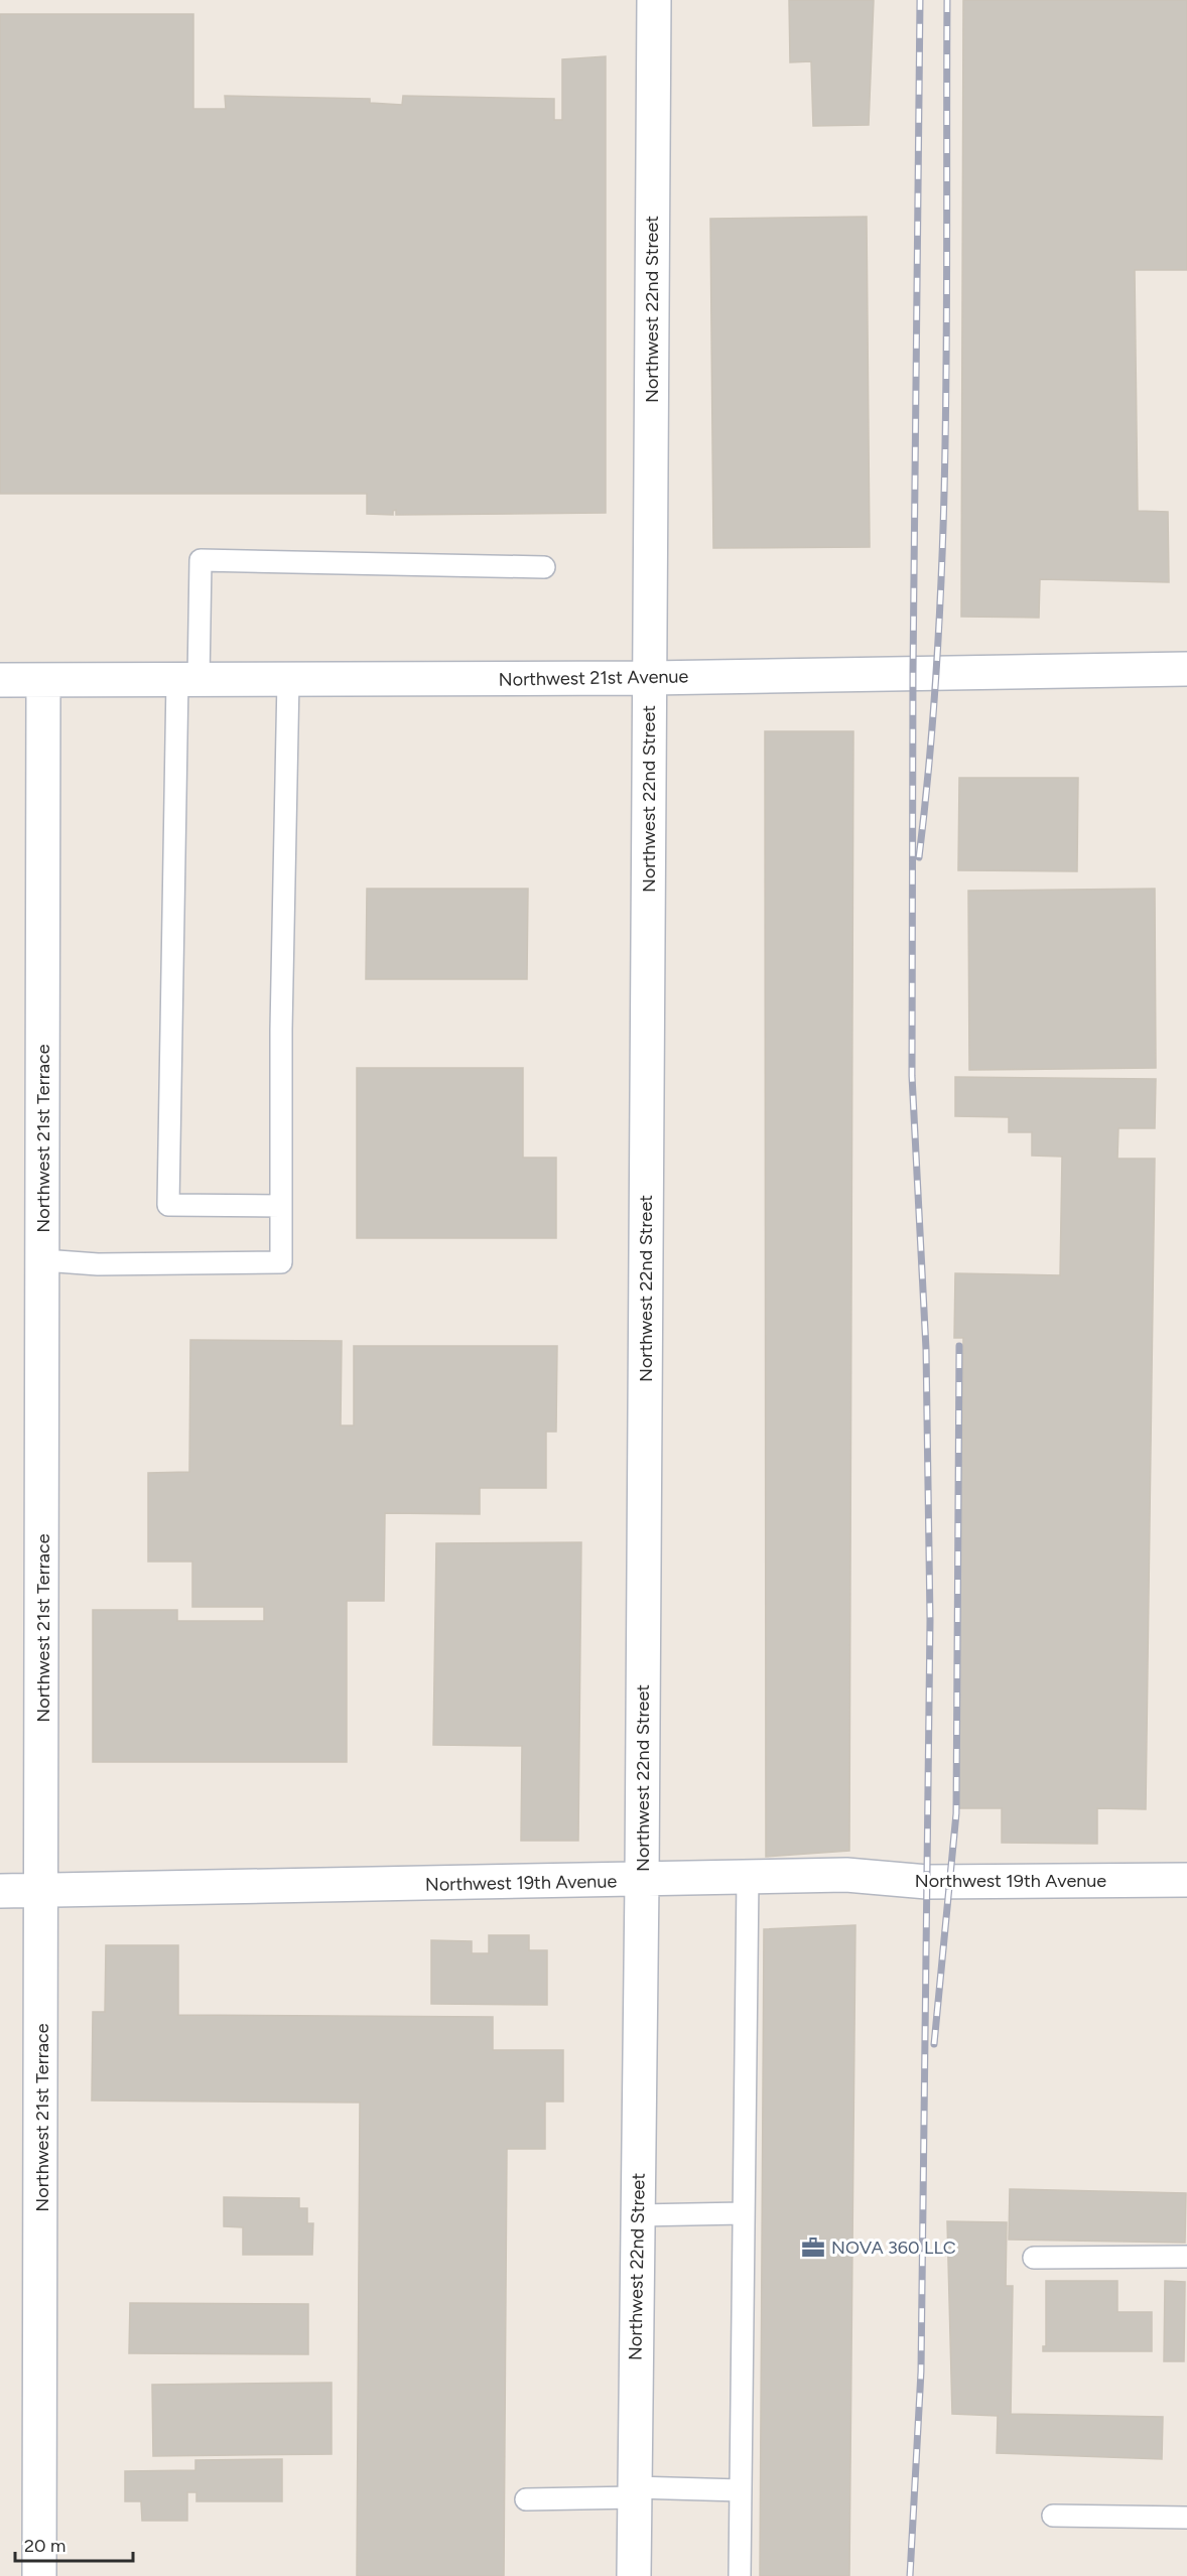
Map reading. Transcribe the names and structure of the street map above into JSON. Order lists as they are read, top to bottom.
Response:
{
  "streets": {
    "street": [
      "Northwest 22nd Street",
      "Northwest 21st Avenue",
      "Northwest 21st Terrace",
      "Northwest 19th Avenue"
    ]
  },
  "crossings": [
    ["Northwest 22nd Street", "Northwest 21st Avenue"],
    ["Northwest 22nd Street", "Northwest 19th Avenue"],
    ["Northwest 21st Avenue", "Northwest 21st Terrace"],
    ["Northwest 21st Terrace", "Northwest 19th Avenue"]
  ],
  "places": {
    "office": ["NOVA 360 LLC"]
  },
  "scale_bar": "20 m"
}
